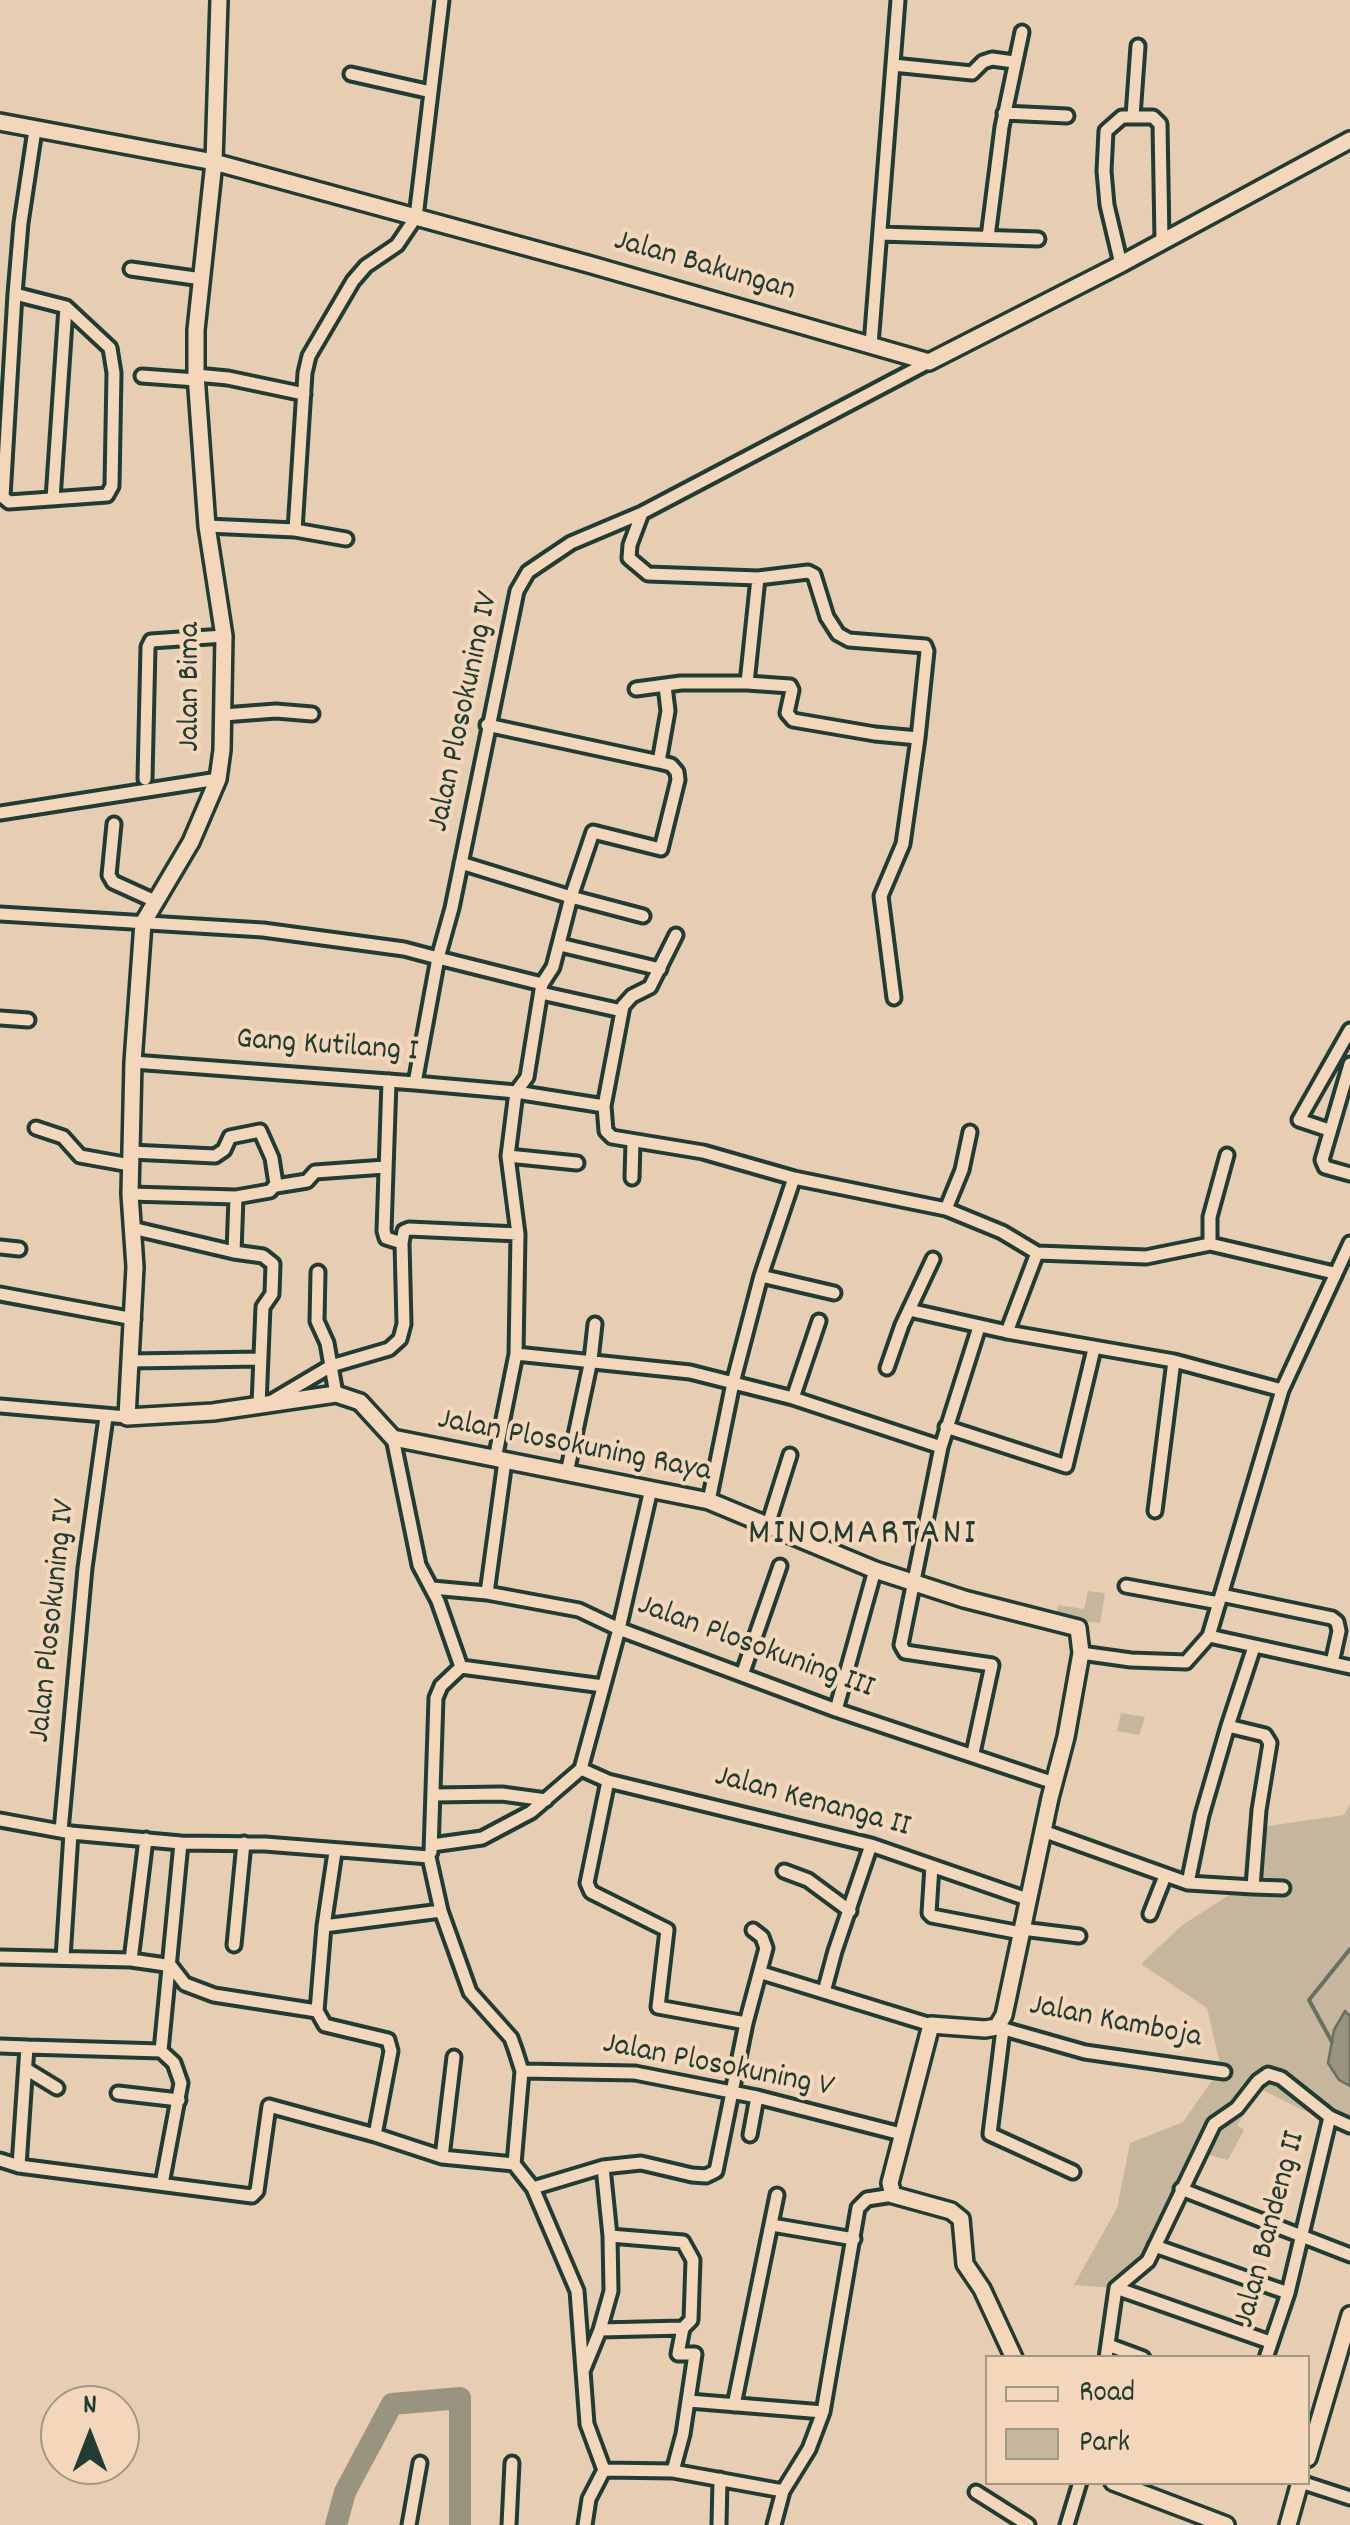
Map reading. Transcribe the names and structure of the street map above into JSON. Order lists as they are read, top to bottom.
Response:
{
  "streets": {
    "street": [
      "Jalan Bakungan",
      "Jalan Bima",
      "Jalan Plosokuning IV",
      "Gang Kutilang I",
      "Jalan Plosokuning Raya",
      "Jalan Plosokuning III",
      "Jalan Kenanga II",
      "Jalan Kamboja",
      "Jalan Plosokuning V",
      "Jalan Bandeng II"
    ]
  },
  "crossings": [
    ["Jalan Bakungan", "Jalan Bima"],
    ["Jalan Bakungan", "Jalan Plosokuning IV"],
    ["Jalan Bima", "Gang Kutilang I"],
    ["Jalan Plosokuning IV", "Gang Kutilang I"]
  ],
  "districts": ["MINOMARTANI"],
  "legend": ["Road", "Park"],
  "north": "top"
}
